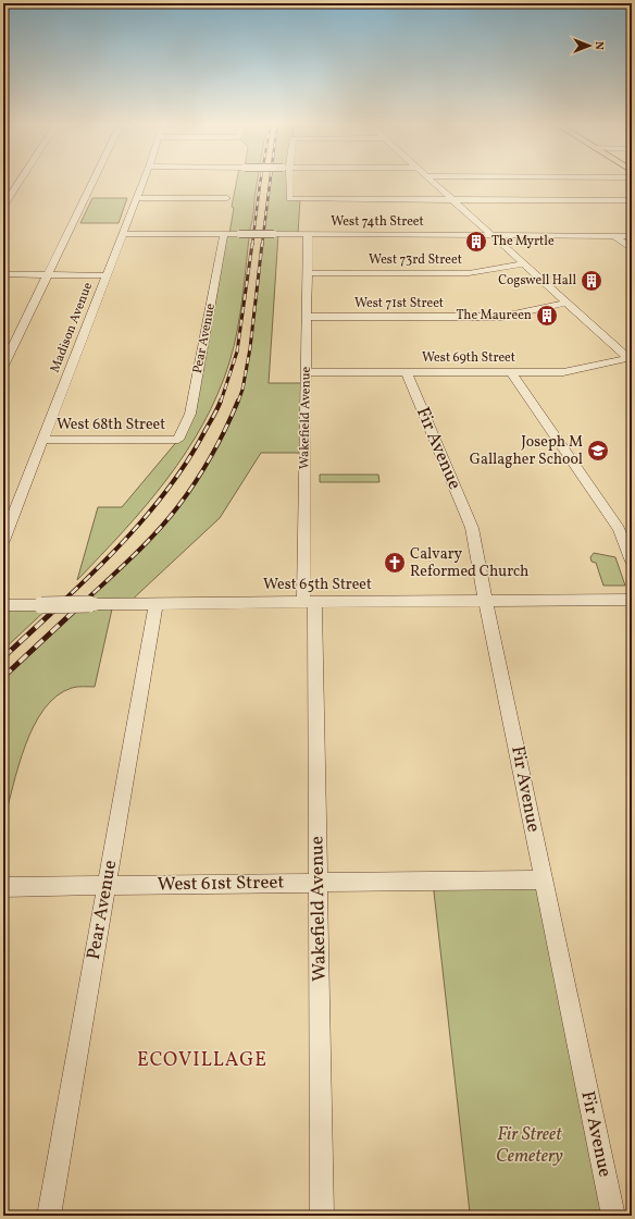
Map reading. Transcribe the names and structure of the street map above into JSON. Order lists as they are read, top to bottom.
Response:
{
  "streets": {
    "street": [
      "West 74th Street",
      "West 73rd Street",
      "West 71st Street",
      "Madison Avenue",
      "Pear Avenue",
      "West 69th Street",
      "Wakefield Avenue",
      "West 68th Street",
      "Fir Avenue",
      "West 65th Street",
      "West 61st Street"
    ]
  },
  "crossings": [
    ["West 74th Street", "Madison Avenue"],
    ["West 74th Street", "Pear Avenue"],
    ["West 74th Street", "Wakefield Avenue"],
    ["West 73rd Street", "Wakefield Avenue"],
    ["West 71st Street", "Wakefield Avenue"],
    ["Madison Avenue", "West 68th Street"],
    ["Pear Avenue", "West 68th Street"],
    ["Pear Avenue", "West 65th Street"],
    ["Pear Avenue", "West 61st Street"],
    ["West 69th Street", "Wakefield Avenue"],
    ["West 69th Street", "Fir Avenue"],
    ["Wakefield Avenue", "West 65th Street"],
    ["Wakefield Avenue", "West 61st Street"],
    ["Fir Avenue", "West 65th Street"],
    ["Fir Avenue", "West 61st Street"]
  ],
  "districts": ["ECOVILLAGE"],
  "parks": ["Fir Street Cemetery"],
  "places": {
    "building": ["The Myrtle", "Cogswell Hall", "The Maureen"],
    "school or university": ["Joseph M Gallagher School"],
    "church": ["Calvary Reformed Church"]
  },
  "north": "right"
}
